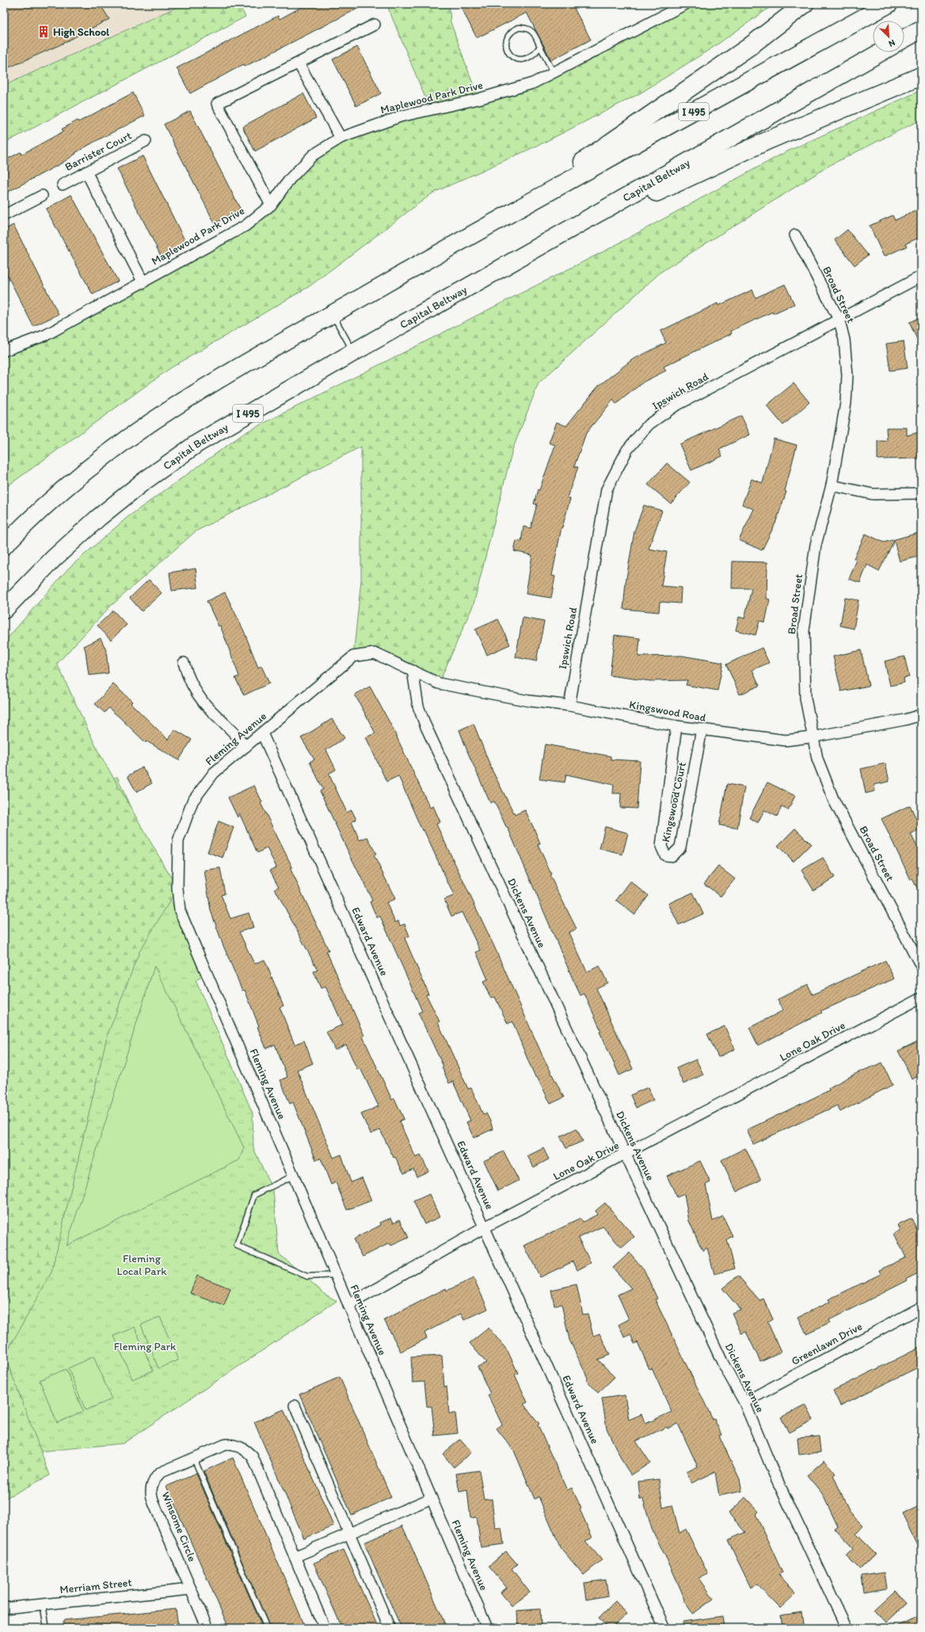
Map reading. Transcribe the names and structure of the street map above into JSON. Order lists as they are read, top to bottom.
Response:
{
  "streets": {
    "highway": ["I 495", "Capital Beltway"],
    "street": [
      "Maplewood Park Drive",
      "Barrister Court",
      "Broad Street",
      "Ipswich Road",
      "Kingswood Road",
      "Fleming Avenue",
      "Kingswood Court",
      "Dickens Avenue",
      "Edward Avenue",
      "Lone Oak Drive",
      "Greenlawn Drive",
      "Winsome Circle",
      "Merriam Street"
    ]
  },
  "crossings": [
    ["Broad Street", "Ipswich Road"],
    ["Broad Street", "Kingswood Road"],
    ["Ipswich Road", "Kingswood Road"],
    ["Kingswood Road", "Fleming Avenue"],
    ["Kingswood Road", "Kingswood Court"],
    ["Kingswood Road", "Dickens Avenue"],
    ["Fleming Avenue", "Dickens Avenue"],
    ["Fleming Avenue", "Edward Avenue"],
    ["Fleming Avenue", "Lone Oak Drive"],
    ["Dickens Avenue", "Lone Oak Drive"],
    ["Dickens Avenue", "Greenlawn Drive"],
    ["Edward Avenue", "Lone Oak Drive"],
    ["Winsome Circle", "Merriam Street"]
  ],
  "parks": ["Fleming Local Park", "Fleming Park"],
  "places": {
    "building": ["High School"]
  },
  "north": "bottom right"
}
